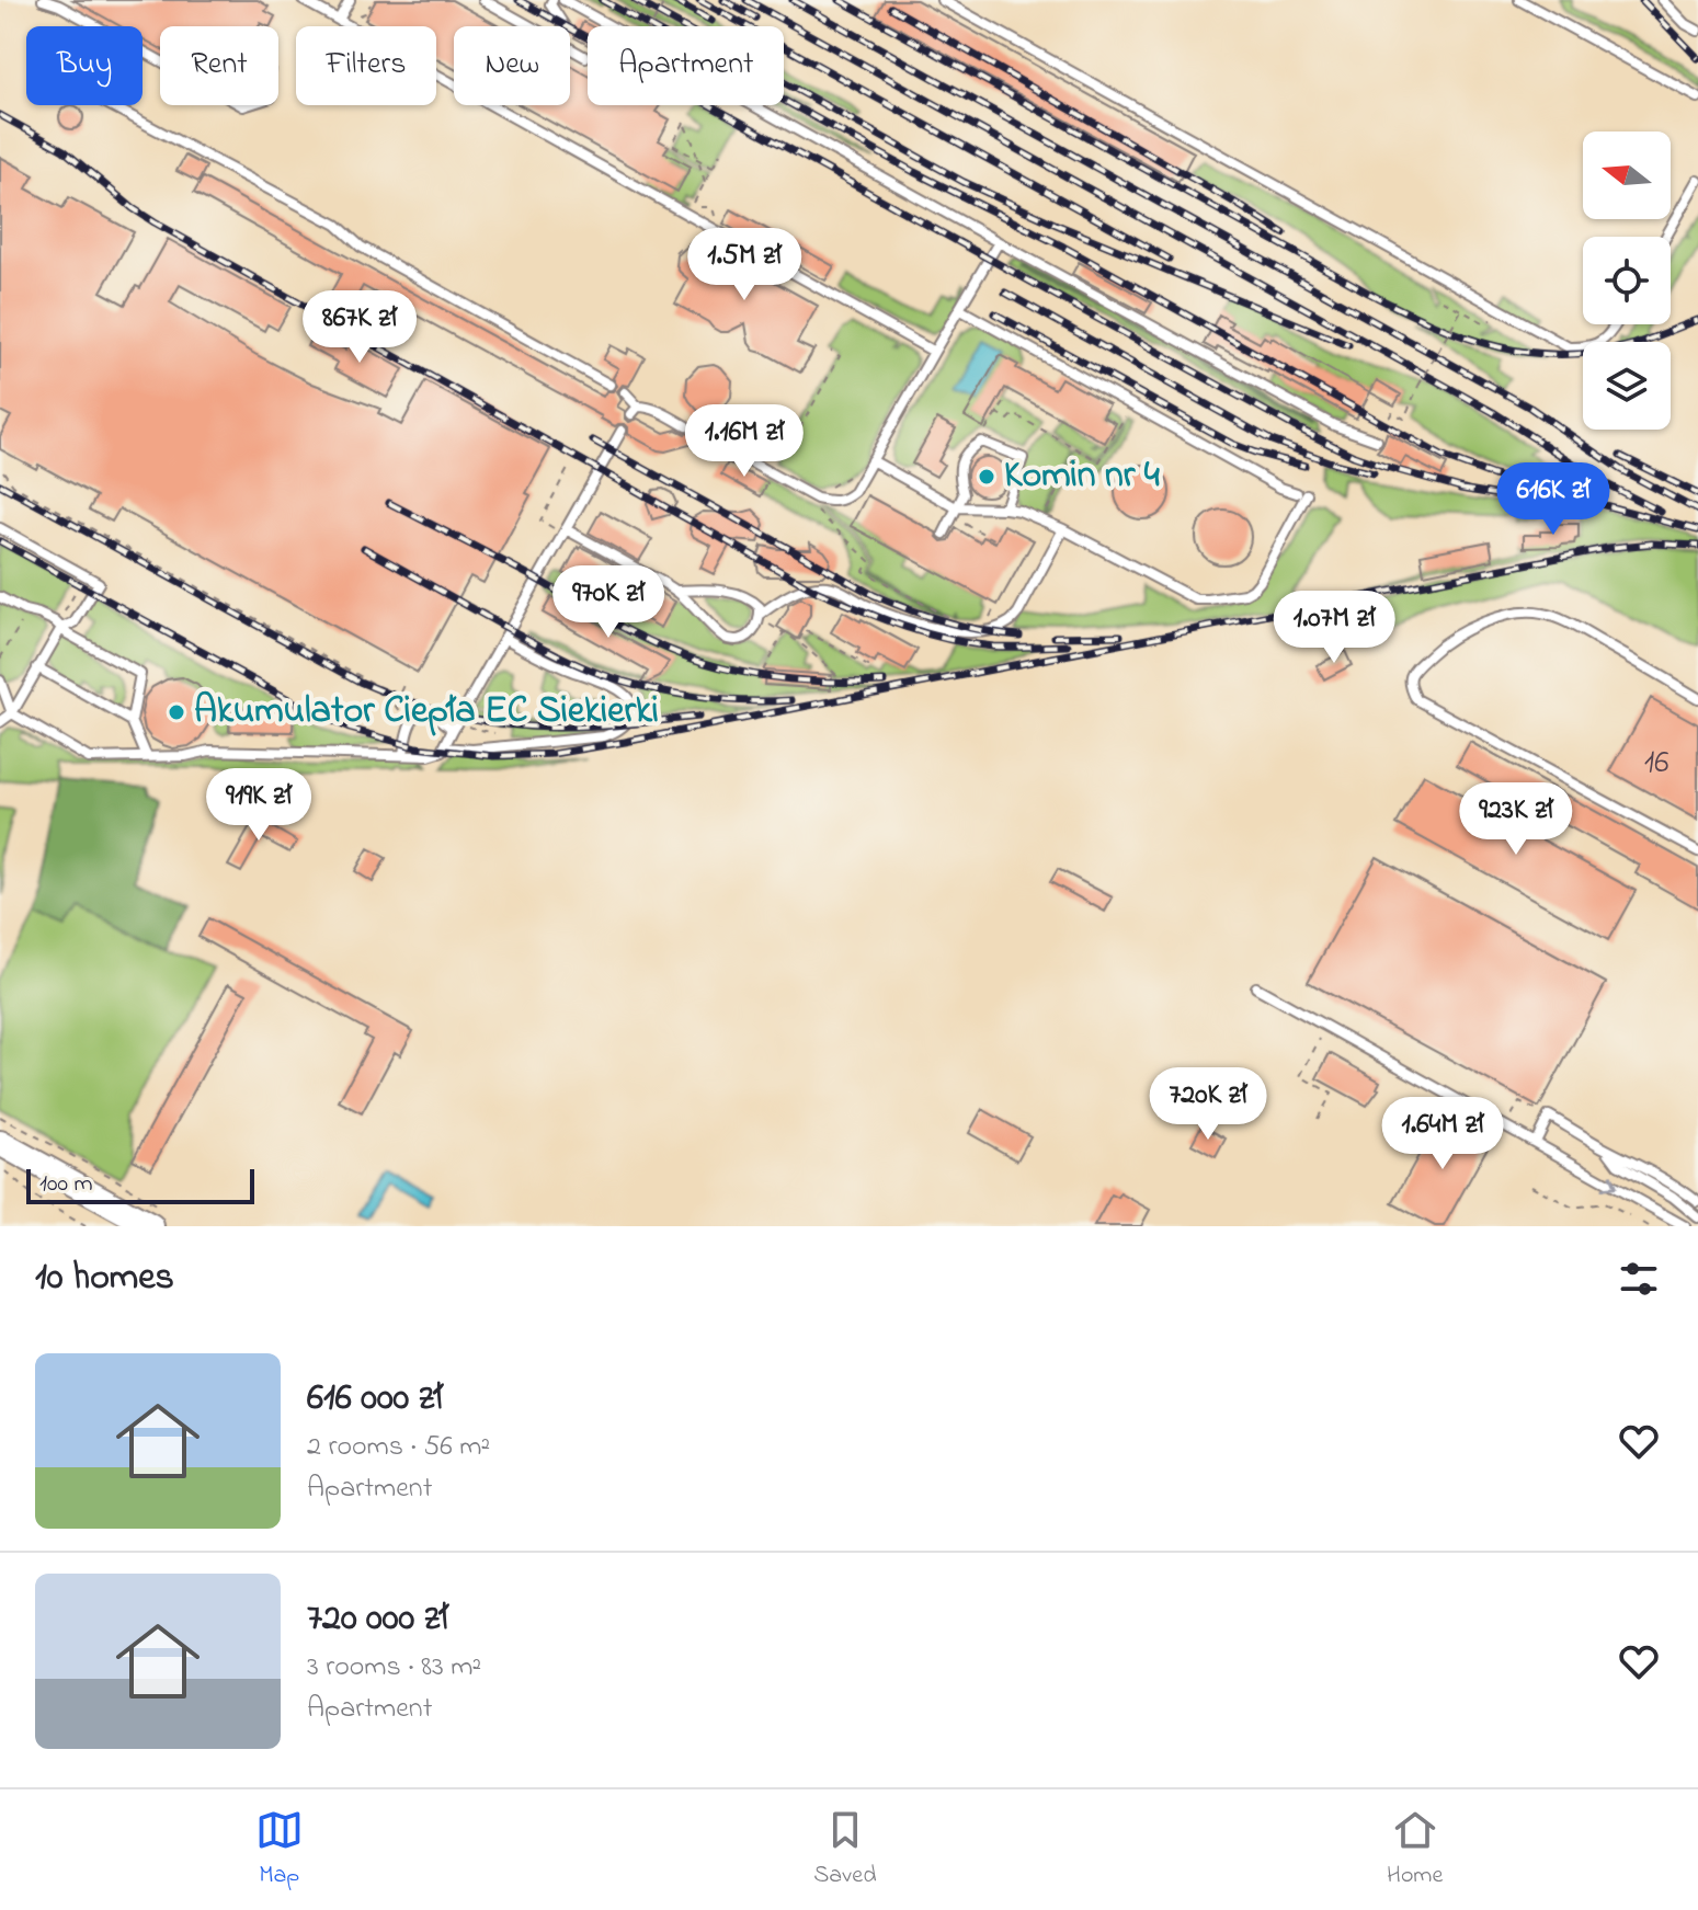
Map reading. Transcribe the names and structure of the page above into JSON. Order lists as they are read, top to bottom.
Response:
{
  "places": ["Komin nr 4", "Akumulator Ciepła EC Siekierki"],
  "house_numbers": ["16"],
  "scale_bar": "100 m",
  "north": "left",
  "page": {
    "chip": [
      "Buy",
      "Rent",
      "Filters",
      "New",
      "Apartment"
    ],
    "price": [
      "1.5M zł",
      "867K zł",
      "1.16M zł",
      "616K zł",
      "970K zł",
      "1.07M zł",
      "919K zł",
      "923K zł",
      "720K zł",
      "1.64M zł"
    ],
    "scale": "100 m",
    "heading": "10 homes",
    "list": [
      {
        "name": "616 000 zł",
        "note": "2 rooms · 56 m² · Apartment"
      },
      {
        "name": "720 000 zł",
        "note": "3 rooms · 83 m² · Apartment"
      }
    ],
    "tabs": ["Map", "Saved", "Home"]
  }
}
